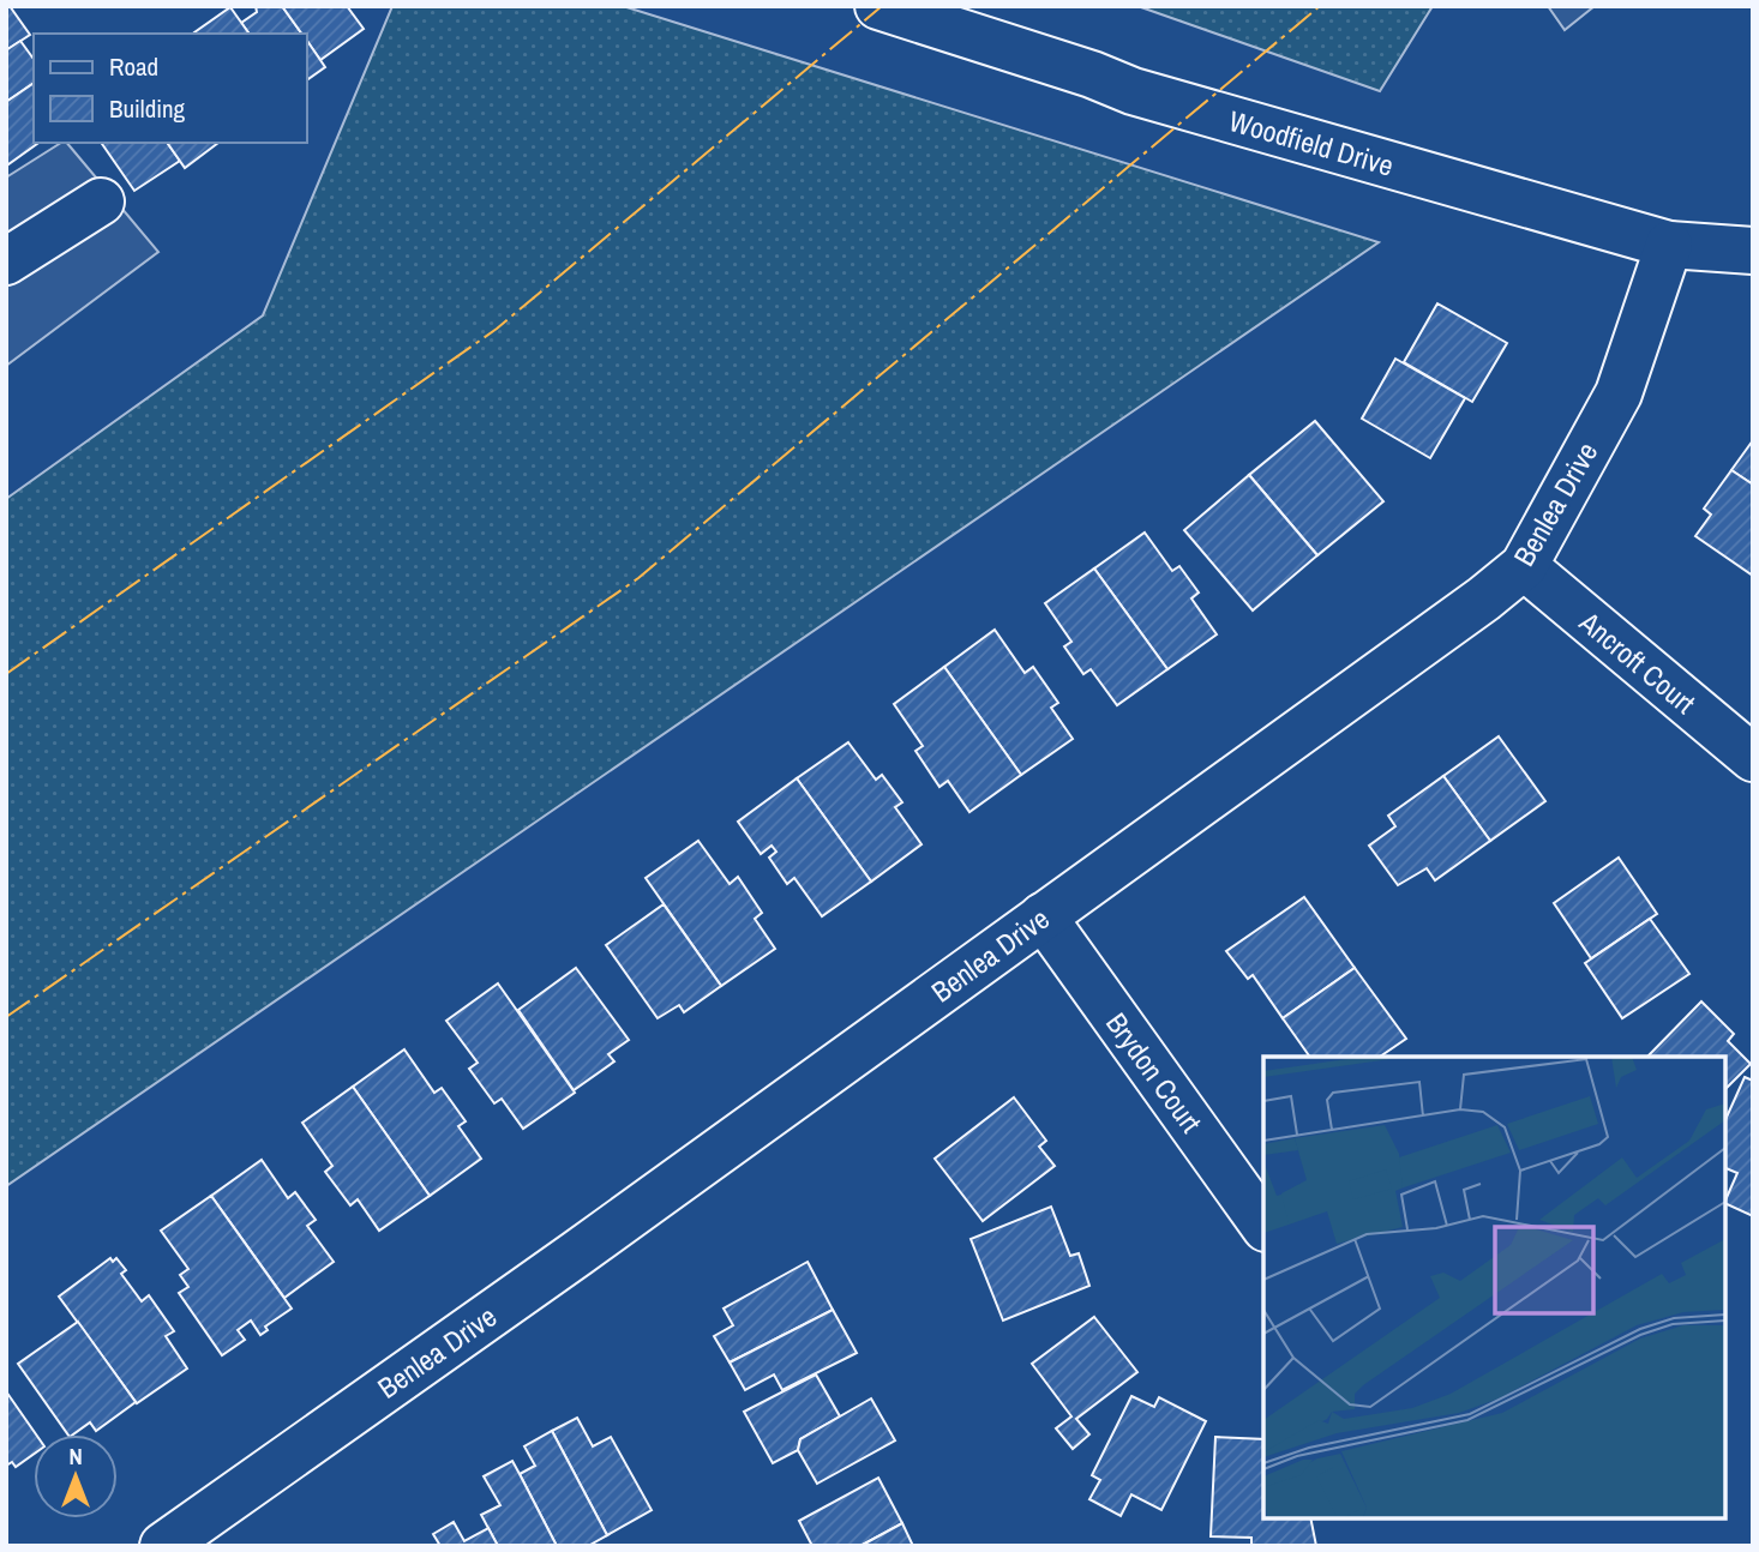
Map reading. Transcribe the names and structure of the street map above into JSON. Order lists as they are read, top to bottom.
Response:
{
  "streets": {
    "street": [
      "Woodfield Drive",
      "Benlea Drive",
      "Ancroft Court",
      "Brydon Court"
    ]
  },
  "crossings": [
    ["Woodfield Drive", "Benlea Drive"],
    ["Benlea Drive", "Ancroft Court"],
    ["Benlea Drive", "Brydon Court"]
  ],
  "legend": ["Road", "Building"],
  "north": "top"
}
